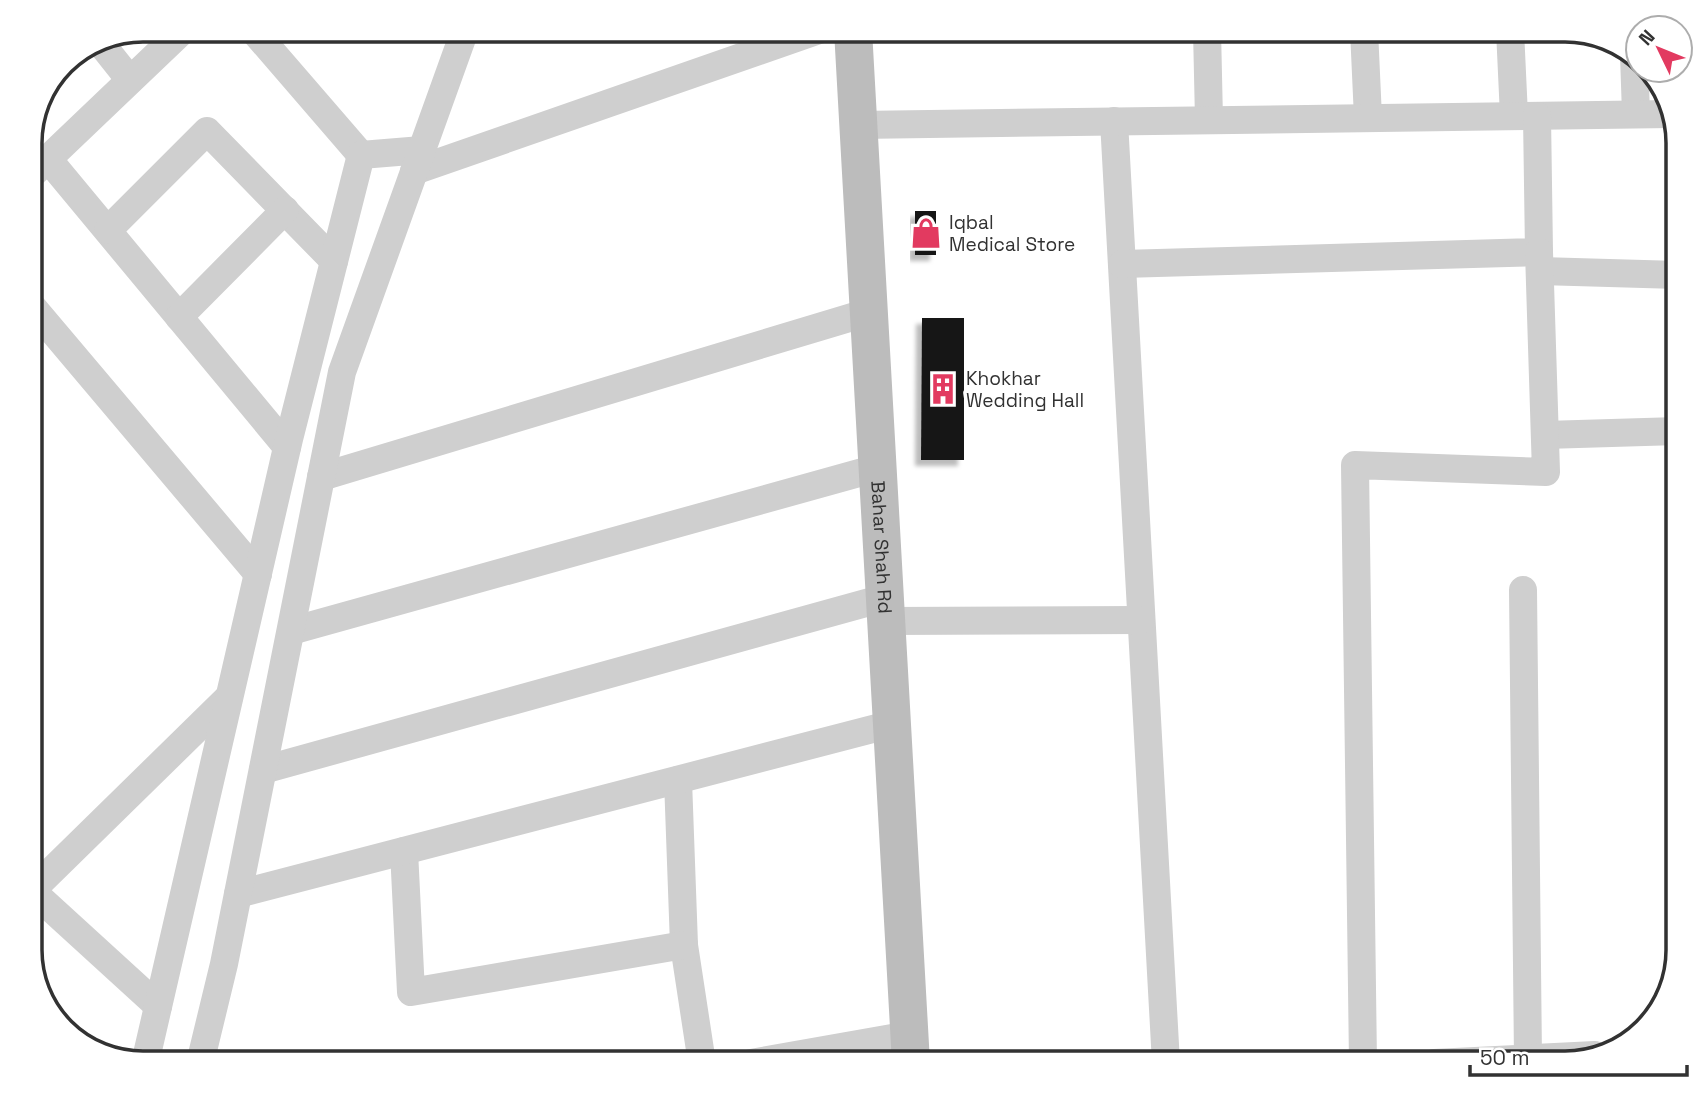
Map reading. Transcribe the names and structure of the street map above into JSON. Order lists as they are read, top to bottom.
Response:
{
  "streets": {
    "main road": ["Bahar Shah Rd"]
  },
  "places": {
    "shop": ["Iqbal Medical Store"],
    "building": ["Khokhar Wedding Hall"]
  },
  "scale_bar": "50 m",
  "north": "top left"
}
